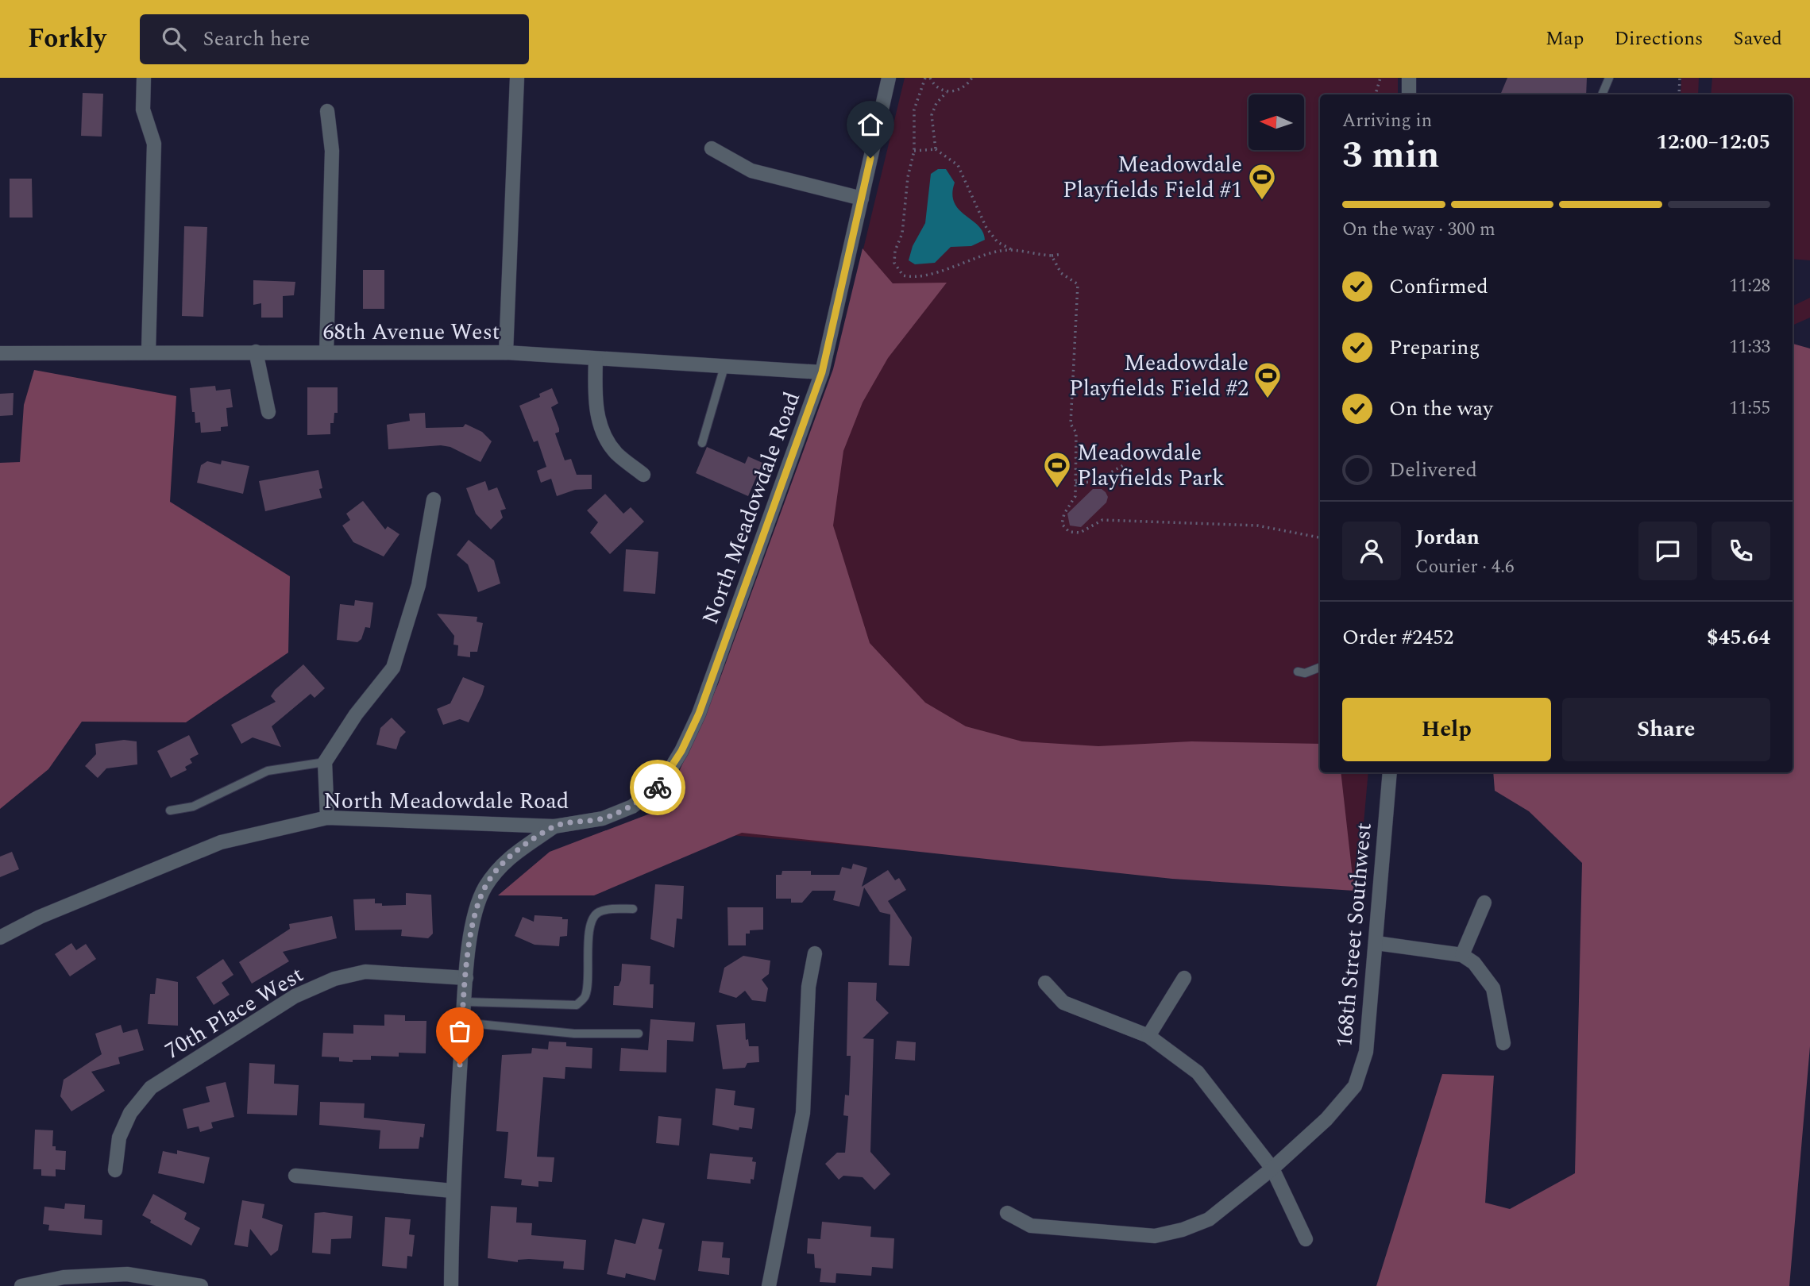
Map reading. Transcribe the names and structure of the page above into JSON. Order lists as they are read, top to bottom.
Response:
{
  "streets": {
    "street": [
      "68th Avenue West",
      "North Meadowdale Road",
      "168th Street Southwest",
      "70th Place West"
    ]
  },
  "crossings": [
    ["68th Avenue West", "North Meadowdale Road"]
  ],
  "places": {
    "sports": ["Meadowdale Playfields Field #1", "Meadowdale Playfields Field #2", "Meadowdale Playfields Park"]
  },
  "north": "left",
  "page": {
    "header": "Forkly",
    "search": "Search here",
    "nav": ["Map", "Directions", "Saved"],
    "heading": ["3 min", "Arriving in", "12:00–12:05"],
    "panel": [
      "Jordan",
      "Courier · 4.6",
      "Order #2452",
      "$45.64"
    ],
    "bar": "On the way · 300 m",
    "list": [
      ["Confirmed", "11:28"],
      ["Preparing", "11:33"],
      ["On the way", "11:55"],
      "Delivered"
    ],
    "buttons": ["Help", "Share"]
  }
}
